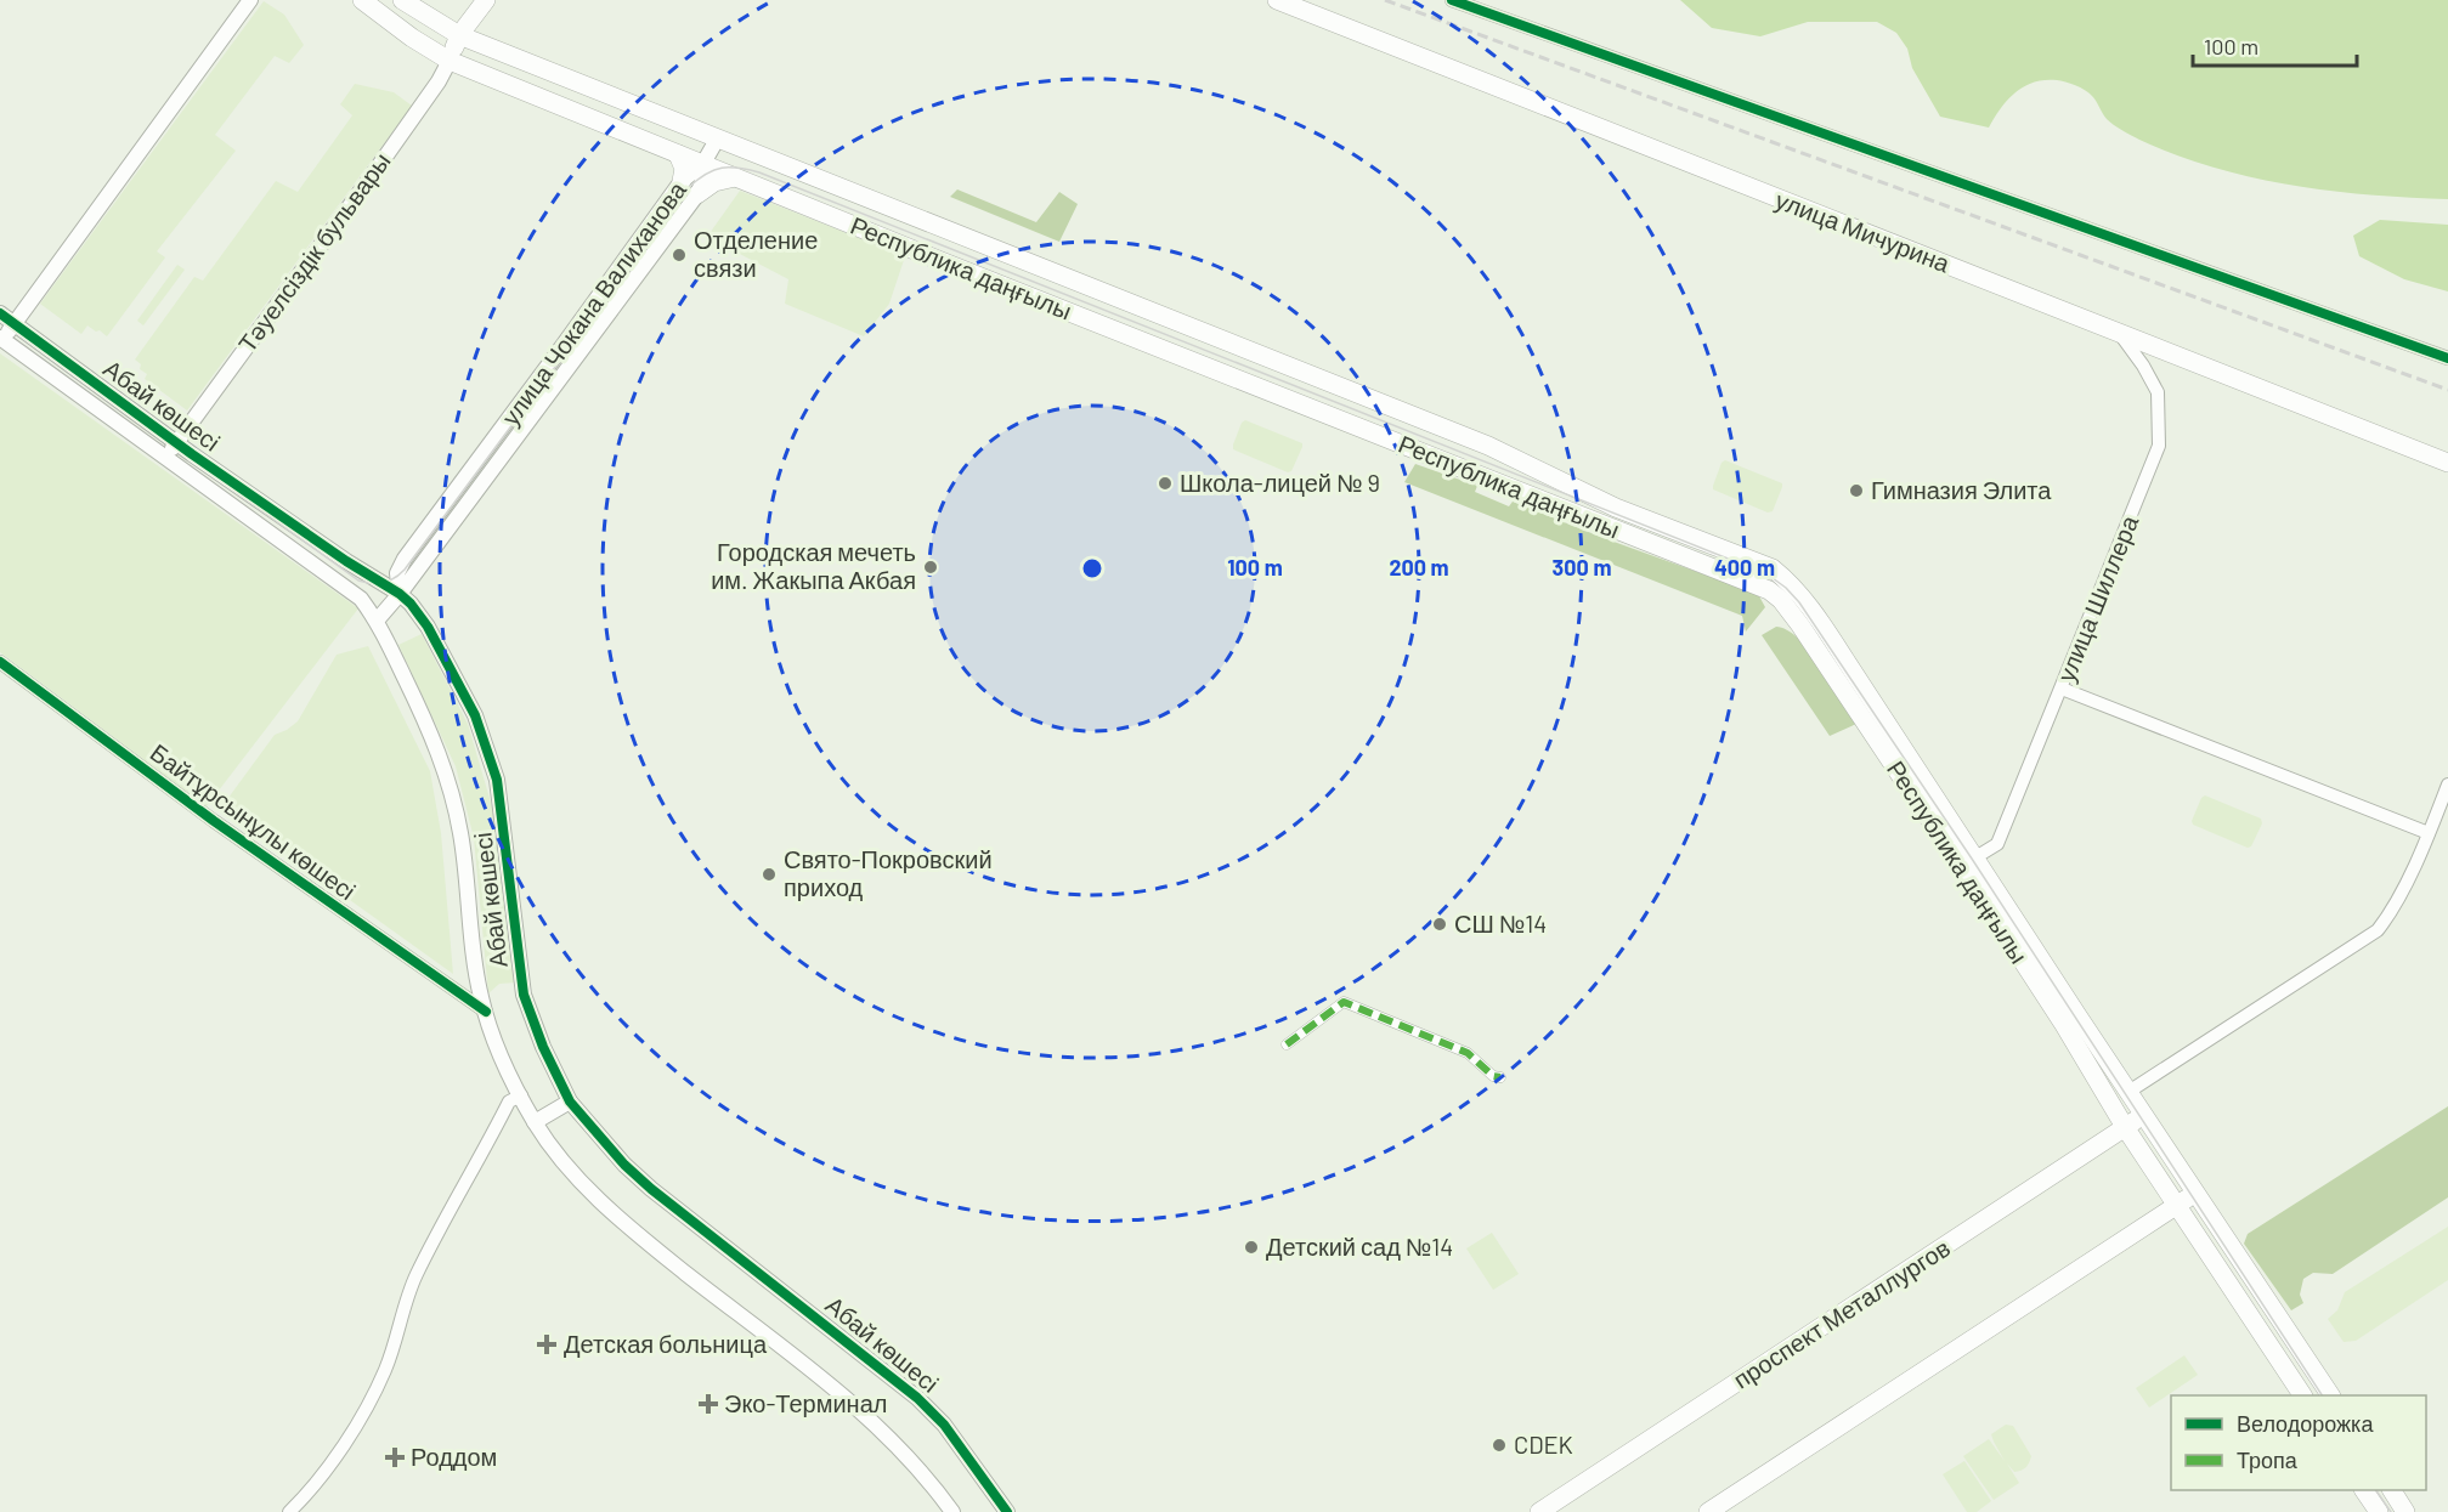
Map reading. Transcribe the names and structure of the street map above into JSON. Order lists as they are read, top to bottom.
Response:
{
  "streets": {
    "main road": ["улица Мичурина", "Республика даңғылы", "проспект Металлургов"],
    "street": [
      "Тәуелсіздік бульвары",
      "улица Чокана Валиханова",
      "Абай көшесі",
      "улица Шиллера",
      "Байтұрсынұлы көшесі"
    ]
  },
  "crossings": [
    ["улица Мичурина", "улица Шиллера"],
    ["Тәуелсіздік бульвары", "Республика даңғылы"],
    ["Тәуелсіздік бульвары", "Абай көшесі"],
    ["Республика даңғылы", "улица Чокана Валиханова"],
    ["Республика даңғылы", "улица Шиллера"],
    ["Республика даңғылы", "проспект Металлургов"],
    ["улица Чокана Валиханова", "Абай көшесі"],
    ["Абай көшесі", "Байтұрсынұлы көшесі"]
  ],
  "places": {
    "other": [
      "Отделение связи",
      "Школа-лицей № 9",
      "Гимназия Элита",
      "Городская мечеть им. Жакыпа Акбая",
      "Свято-Покровский приход",
      "СШ №14",
      "Детский сад №14",
      "CDEK"
    ],
    "health": ["Детская больница", "Эко-Терминал", "Роддом"]
  },
  "legend": ["Велодорожка", "Тропа"],
  "scale_bar": "100 m",
  "rings": [
    "100 m",
    "200 m",
    "300 m",
    "400 m"
  ]
}
